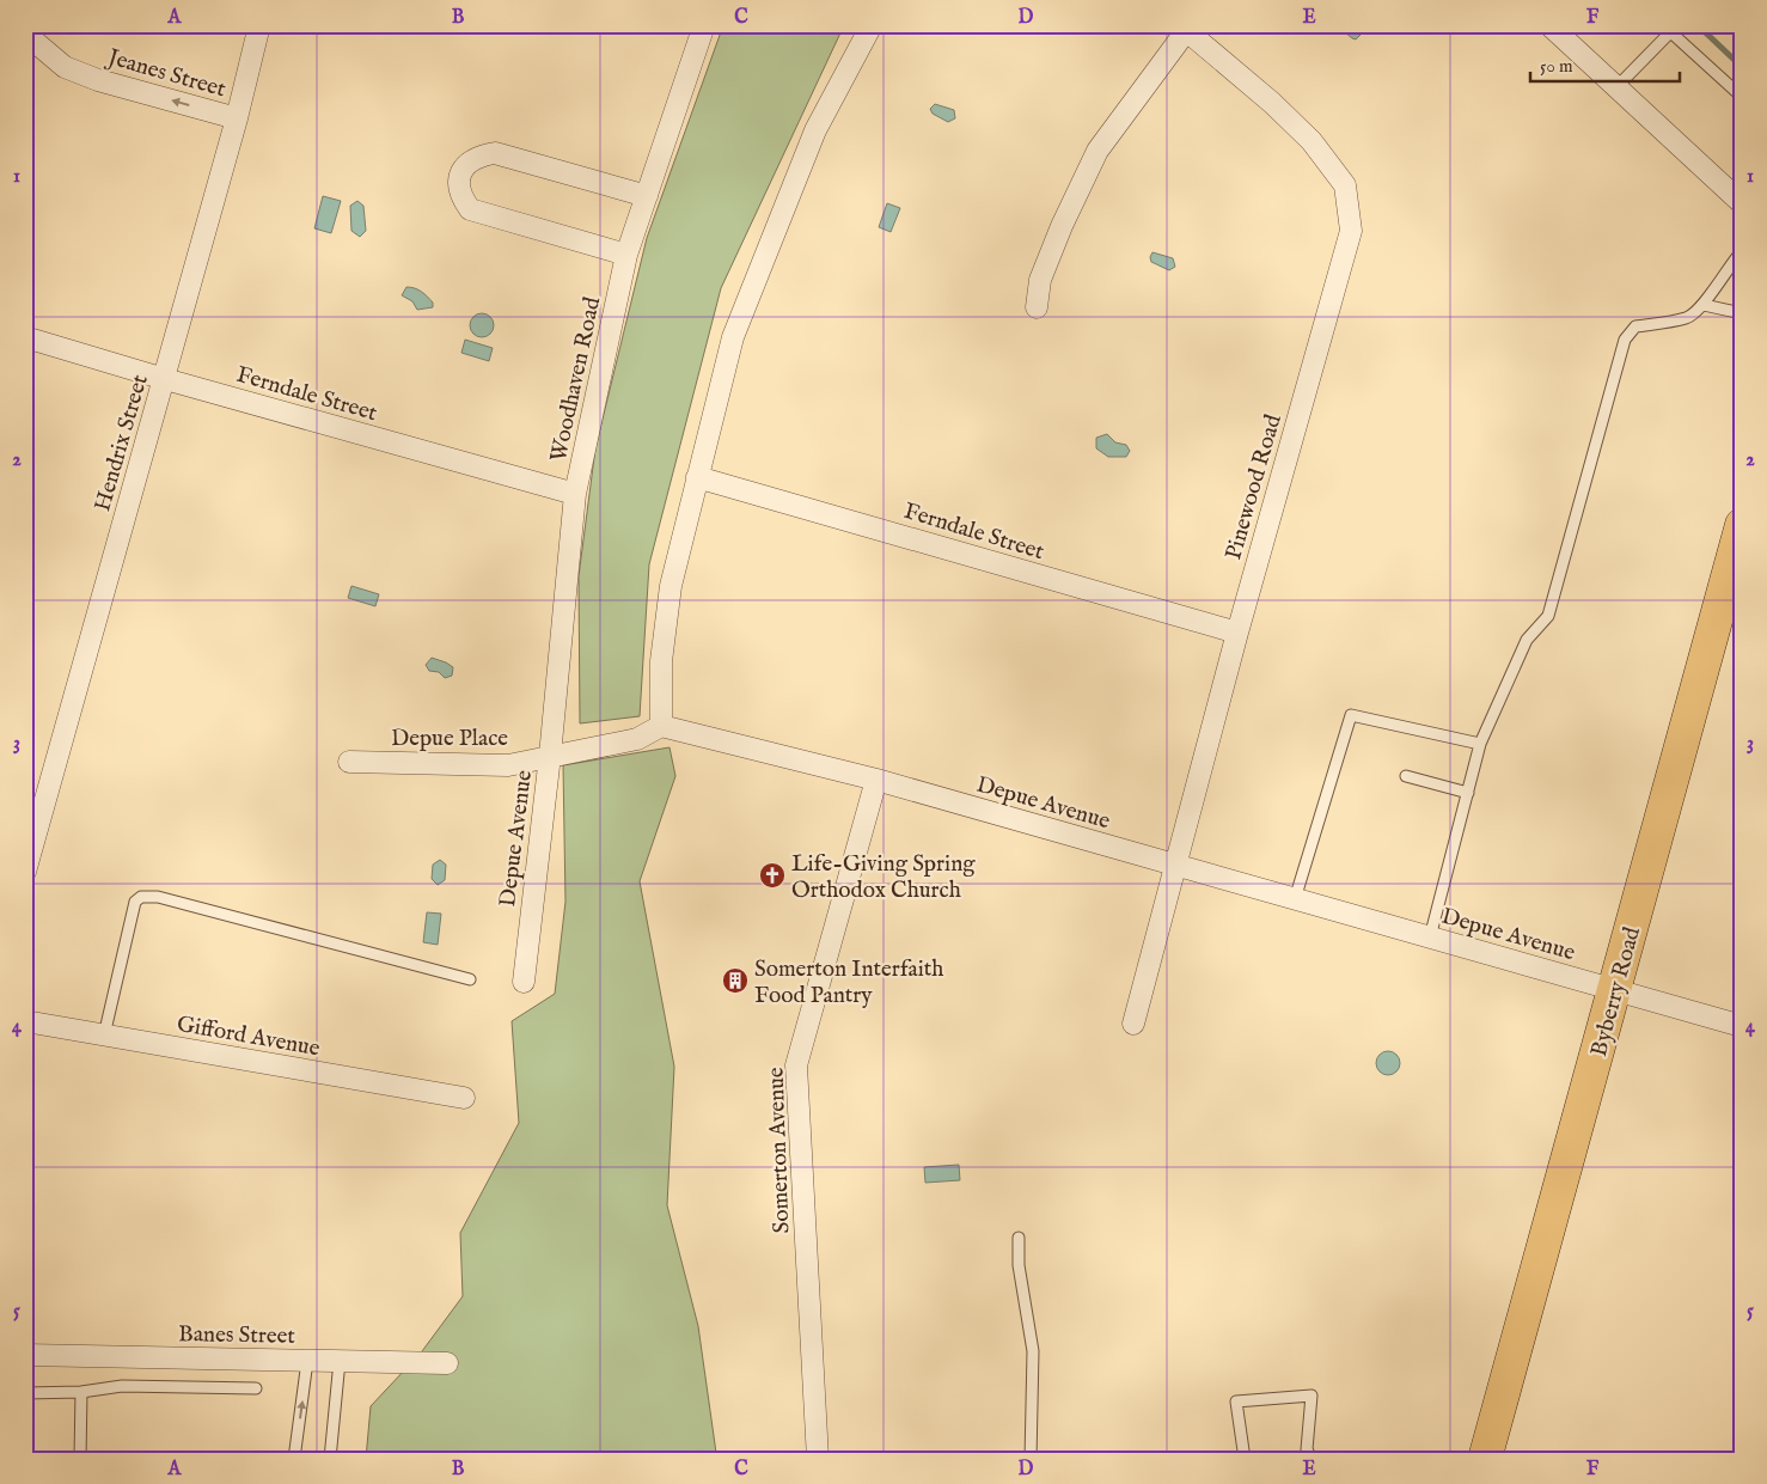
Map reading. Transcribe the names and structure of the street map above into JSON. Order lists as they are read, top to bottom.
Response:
{
  "streets": {
    "main road": ["Byberry Road"],
    "street": [
      "Jeanes Street",
      "Woodhaven Road",
      "Ferndale Street",
      "Hendrix Street",
      "Pinewood Road",
      "Depue Place",
      "Depue Avenue",
      "Gifford Avenue",
      "Somerton Avenue",
      "Banes Street"
    ]
  },
  "crossings": [
    ["Jeanes Street", "Hendrix Street"],
    ["Woodhaven Road", "Ferndale Street"],
    ["Woodhaven Road", "Depue Place"],
    ["Woodhaven Road", "Depue Avenue"],
    ["Ferndale Street", "Hendrix Street"],
    ["Ferndale Street", "Pinewood Road"],
    ["Pinewood Road", "Depue Avenue"],
    ["Depue Place", "Depue Avenue"],
    ["Depue Avenue", "Byberry Road"],
    ["Depue Avenue", "Somerton Avenue"]
  ],
  "one_way": ["Jeanes Street"],
  "places": {
    "church": ["Life-Giving Spring Orthodox Church"],
    "building": ["Somerton Interfaith Food Pantry"]
  },
  "scale_bar": "50 m",
  "grid": {
    "columns": [
      "A",
      "B",
      "C",
      "D",
      "E",
      "F"
    ],
    "rows": [
      "1",
      "2",
      "3",
      "4",
      "5"
    ]
  }
}
